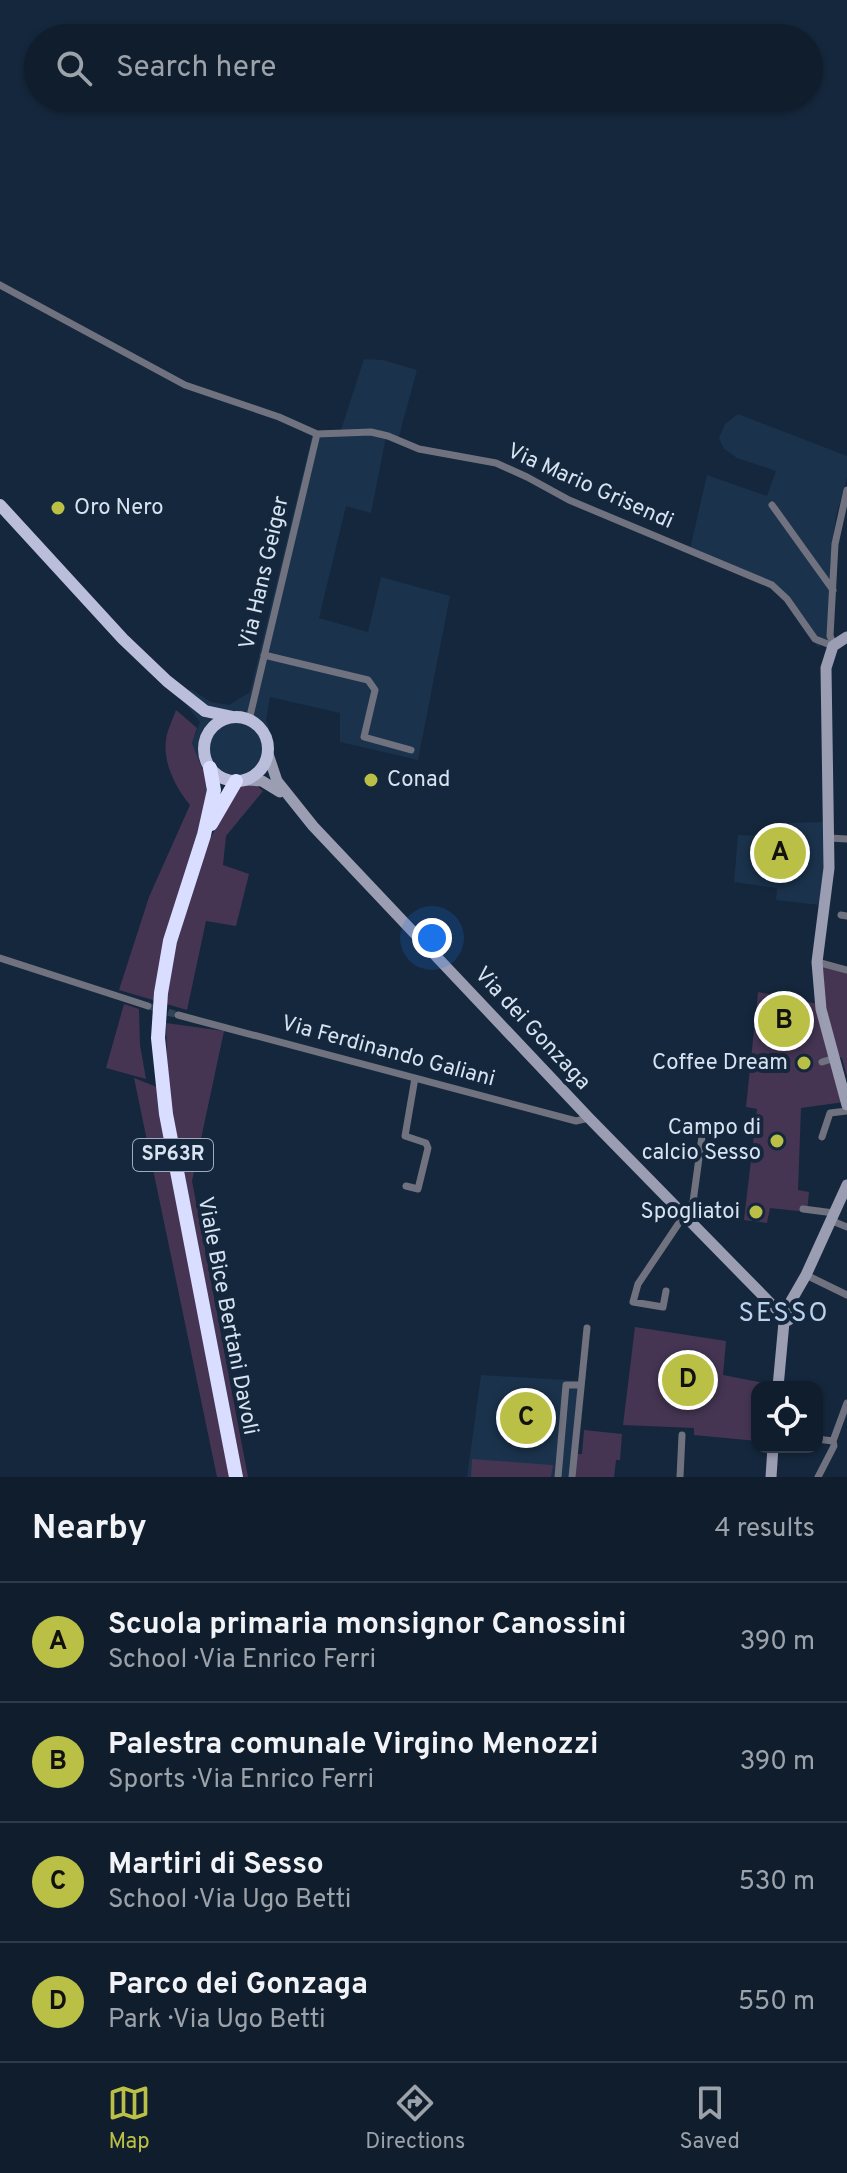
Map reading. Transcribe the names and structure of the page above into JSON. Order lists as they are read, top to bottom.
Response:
{
  "streets": {
    "highway": ["SP63R", "Viale Bice Bertani Davoli"],
    "main road": ["Via dei Gonzaga"],
    "street": ["Via Mario Grisendi", "Via Hans Geiger", "Via Ferdinando Galiani"]
  },
  "crossings": [
    ["Via Mario Grisendi", "Via Hans Geiger"],
    ["Via Hans Geiger", "Via dei Gonzaga"],
    ["Via Hans Geiger", "SP63R"],
    ["Via dei Gonzaga", "Via Ferdinando Galiani"],
    ["Via dei Gonzaga", "SP63R"],
    ["SP63R", "Viale Bice Bertani Davoli"]
  ],
  "districts": ["SESSO"],
  "places": [
    "Oro Nero",
    "Conad",
    "Coffee Dream",
    "Campo di calcio Sesso",
    "Spogliatoi"
  ],
  "page": {
    "search": "Search here",
    "pins": [
      "A",
      "B",
      "D",
      "C"
    ],
    "heading": ["Nearby", "4 results"],
    "list": [
      {
        "mark": "A",
        "name": "Scuola primaria monsignor Canossini",
        "note": "School · Via Enrico Ferri",
        "value": "390 m"
      },
      {
        "mark": "B",
        "name": "Palestra comunale Virgino Menozzi",
        "note": "Sports · Via Enrico Ferri",
        "value": "390 m"
      },
      {
        "mark": "C",
        "name": "Martiri di Sesso",
        "note": "School · Via Ugo Betti",
        "value": "530 m"
      },
      {
        "mark": "D",
        "name": "Parco dei Gonzaga",
        "note": "Park · Via Ugo Betti",
        "value": "550 m"
      }
    ],
    "nav": ["Map", "Directions", "Saved"]
  }
}
